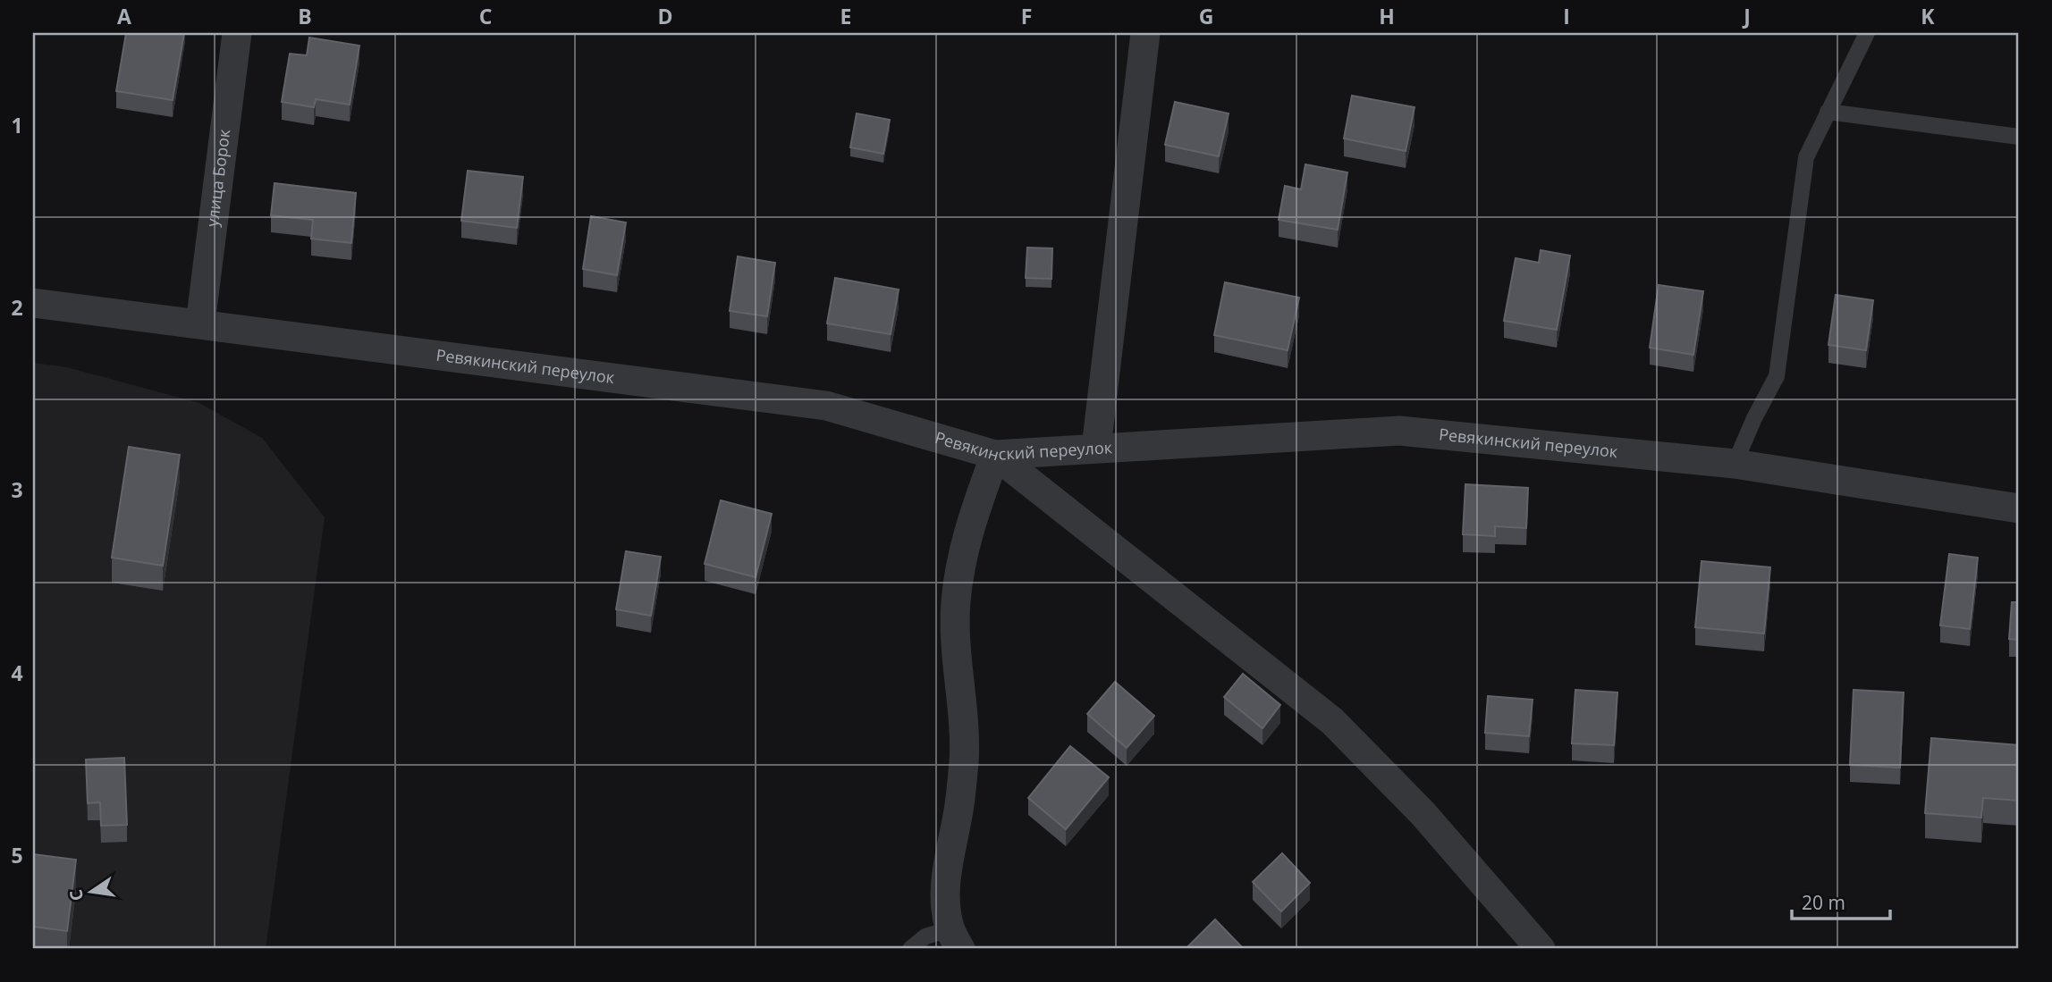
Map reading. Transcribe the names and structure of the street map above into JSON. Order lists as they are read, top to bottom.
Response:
{
  "streets": {
    "street": ["улица Борок", "Ревякинский переулок"]
  },
  "crossings": [
    ["улица Борок", "Ревякинский переулок"]
  ],
  "scale_bar": "20 m",
  "north": "left",
  "grid": {
    "columns": [
      "A",
      "B",
      "C",
      "D",
      "E",
      "F",
      "G",
      "H",
      "I",
      "J",
      "K"
    ],
    "rows": [
      "1",
      "2",
      "3",
      "4",
      "5"
    ]
  }
}
